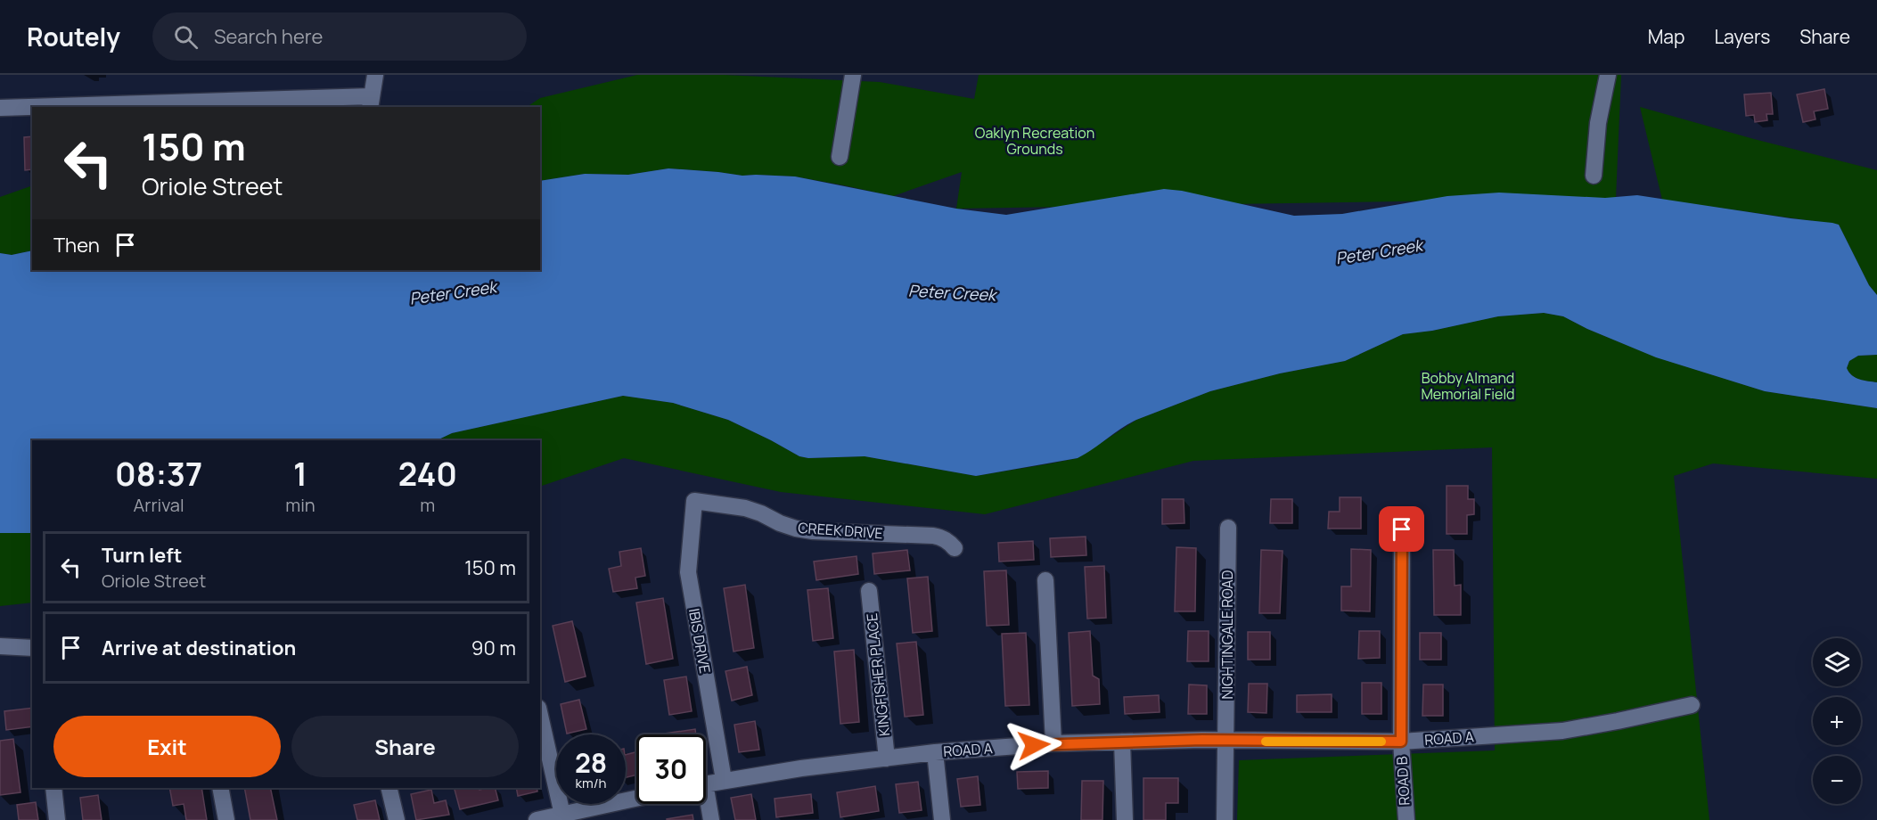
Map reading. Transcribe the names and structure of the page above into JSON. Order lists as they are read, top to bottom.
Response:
{
  "streets": {
    "street": [
      "CREEK DRIVE",
      "NIGHTINGALE ROAD",
      "IBIS DRIVE",
      "KINGFISHER PLACE",
      "ROAD A",
      "ROAD B"
    ]
  },
  "crossings": [
    ["CREEK DRIVE", "IBIS DRIVE"],
    ["NIGHTINGALE ROAD", "ROAD A"],
    ["IBIS DRIVE", "ROAD A"],
    ["KINGFISHER PLACE", "ROAD A"],
    ["ROAD A", "ROAD B"]
  ],
  "water": ["Peter Creek"],
  "parks": ["Oaklyn Recreation Grounds", "Bobby Almand Memorial Field"],
  "page": {
    "header": "Routely",
    "search": "Search here",
    "nav": ["Map", "Layers", "Share"],
    "turn": ["150 m", "Oriole Street"],
    "then": "Then",
    "eta": [
      "08:37",
      "Arrival",
      "1",
      "min",
      "240",
      "m"
    ],
    "list": [
      {
        "name": "Turn left",
        "note": "Oriole Street",
        "value": "150 m"
      },
      {
        "name": "Arrive at destination",
        "value": "90 m"
      }
    ],
    "map_buttons": ["+", "−"],
    "buttons": ["Exit", "Share"],
    "speed": "28 km/h",
    "limit": "30"
  }
}
